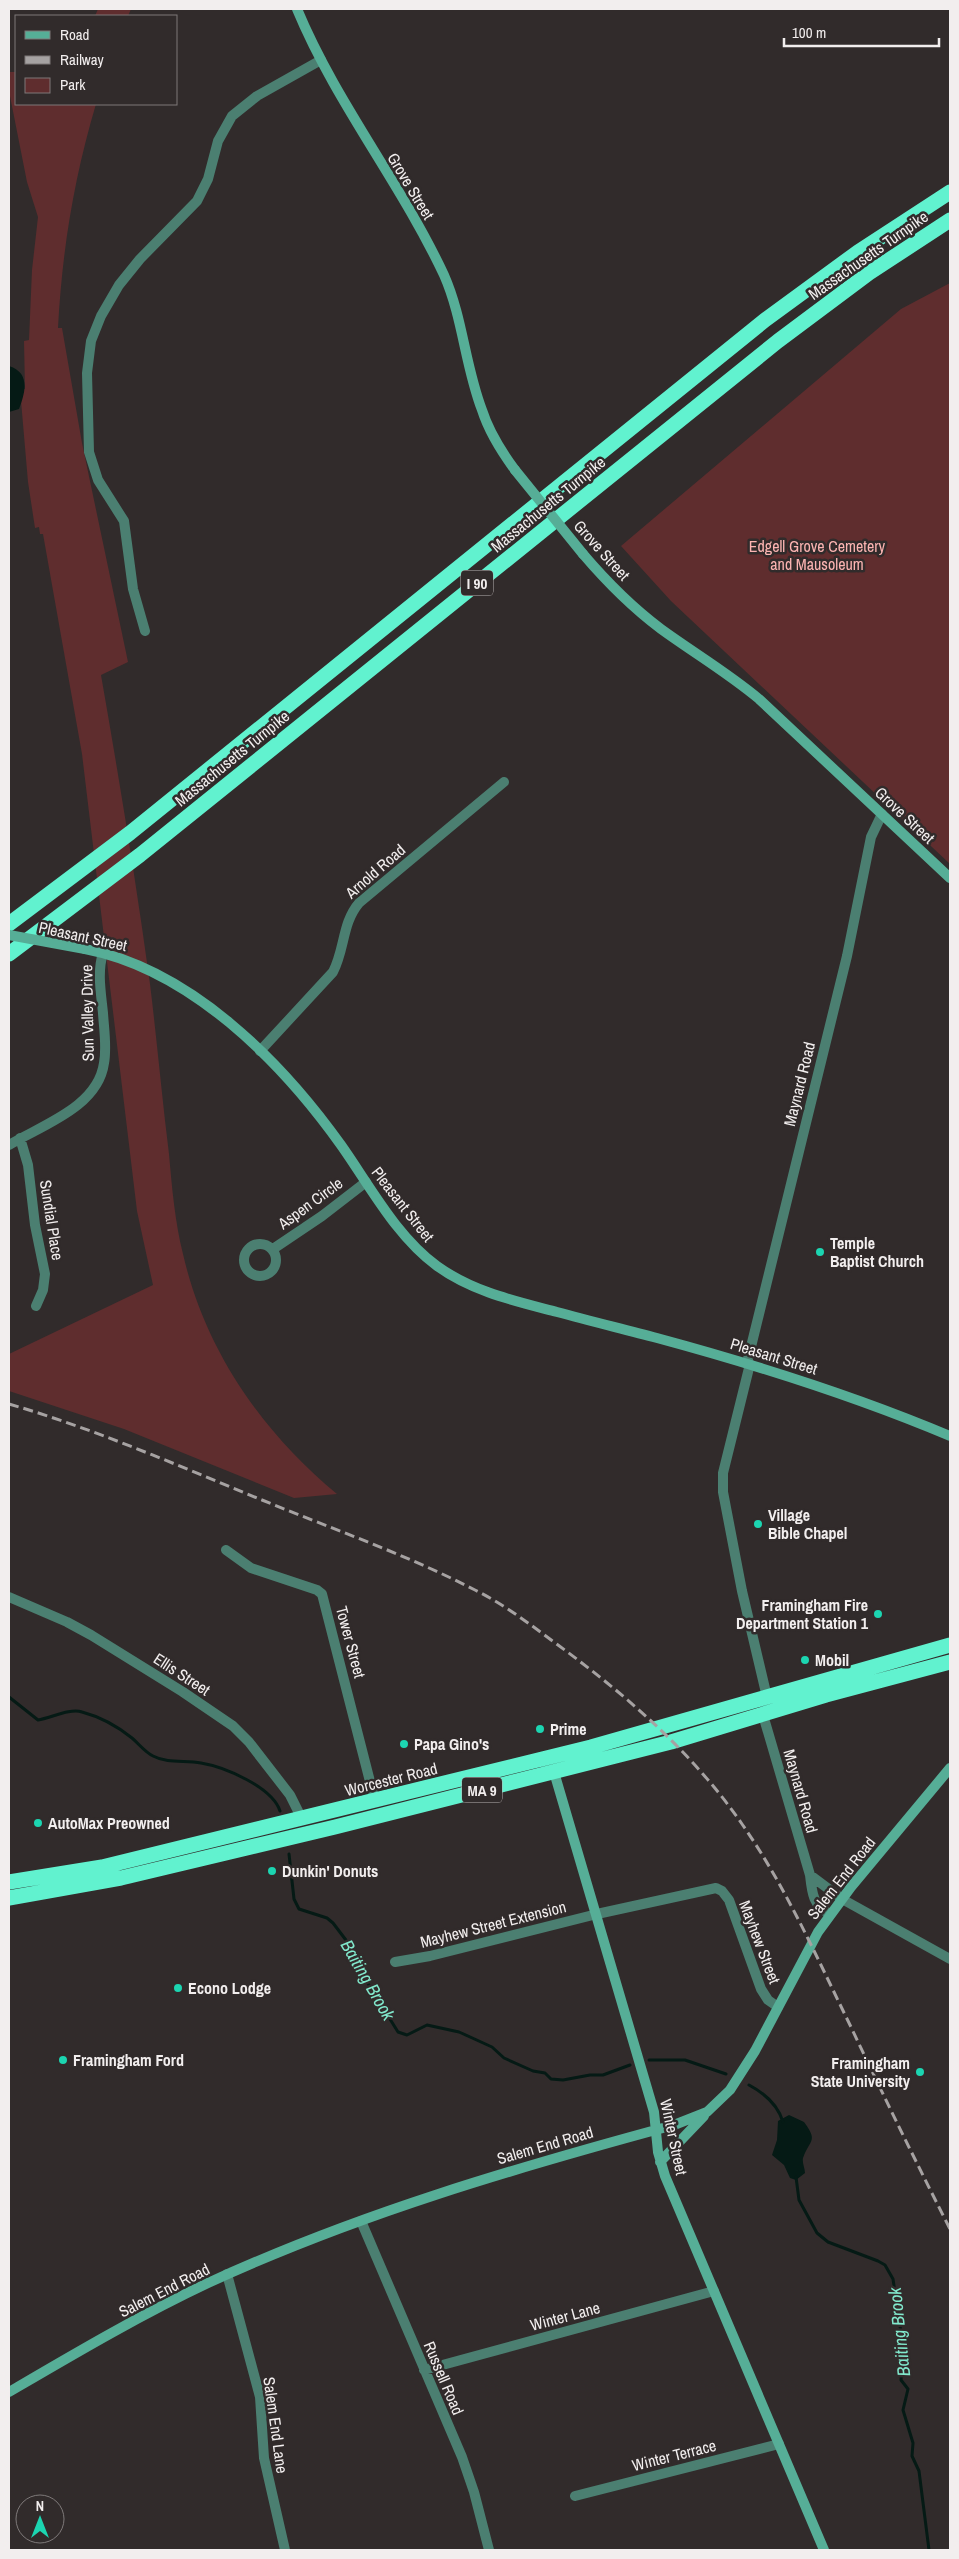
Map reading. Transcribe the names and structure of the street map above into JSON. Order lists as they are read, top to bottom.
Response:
{
  "streets": {
    "highway": [
      "Massachusetts Turnpike",
      "I 90",
      "Worcester Road",
      "MA 9"
    ],
    "street": [
      "Grove Street",
      "Arnold Road",
      "Pleasant Street",
      "Sun Valley Drive",
      "Maynard Road",
      "Aspen Circle",
      "Sundial Place",
      "Tower Street",
      "Ellis Street",
      "Salem End Road",
      "Mayhew Street Extension",
      "Mayhew Street",
      "Winter Street",
      "Winter Lane",
      "Russell Road",
      "Salem End Lane",
      "Winter Terrace"
    ]
  },
  "crossings": [
    ["Grove Street", "Maynard Road"],
    ["Arnold Road", "Pleasant Street"],
    ["Pleasant Street", "Sun Valley Drive"],
    ["Pleasant Street", "Maynard Road"],
    ["Pleasant Street", "Aspen Circle"],
    ["Sun Valley Drive", "Sundial Place"],
    ["Maynard Road", "Worcester Road"],
    ["Maynard Road", "Salem End Road"],
    ["Tower Street", "Worcester Road"],
    ["Ellis Street", "Worcester Road"],
    ["Worcester Road", "Winter Street"],
    ["Salem End Road", "Mayhew Street"],
    ["Salem End Road", "Winter Street"],
    ["Salem End Road", "Russell Road"],
    ["Salem End Road", "Salem End Lane"],
    ["Mayhew Street Extension", "Mayhew Street"],
    ["Mayhew Street Extension", "Winter Street"],
    ["Mayhew Street", "Winter Street"],
    ["Winter Street", "Winter Lane"],
    ["Winter Street", "Winter Terrace"],
    ["Winter Lane", "Russell Road"]
  ],
  "water": ["Baiting Brook"],
  "parks": ["Edgell Grove Cemetery and Mausoleum"],
  "places": [
    "Temple Baptist Church",
    "Village Bible Chapel",
    "Framingham Fire Department Station 1",
    "Mobil",
    "Prime",
    "Papa Gino's",
    "AutoMax Preowned",
    "Dunkin' Donuts",
    "Econo Lodge",
    "Framingham Ford",
    "Framingham State University"
  ],
  "legend": ["Road", "Railway", "Park"],
  "scale_bar": "100 m",
  "north": "top"
}
